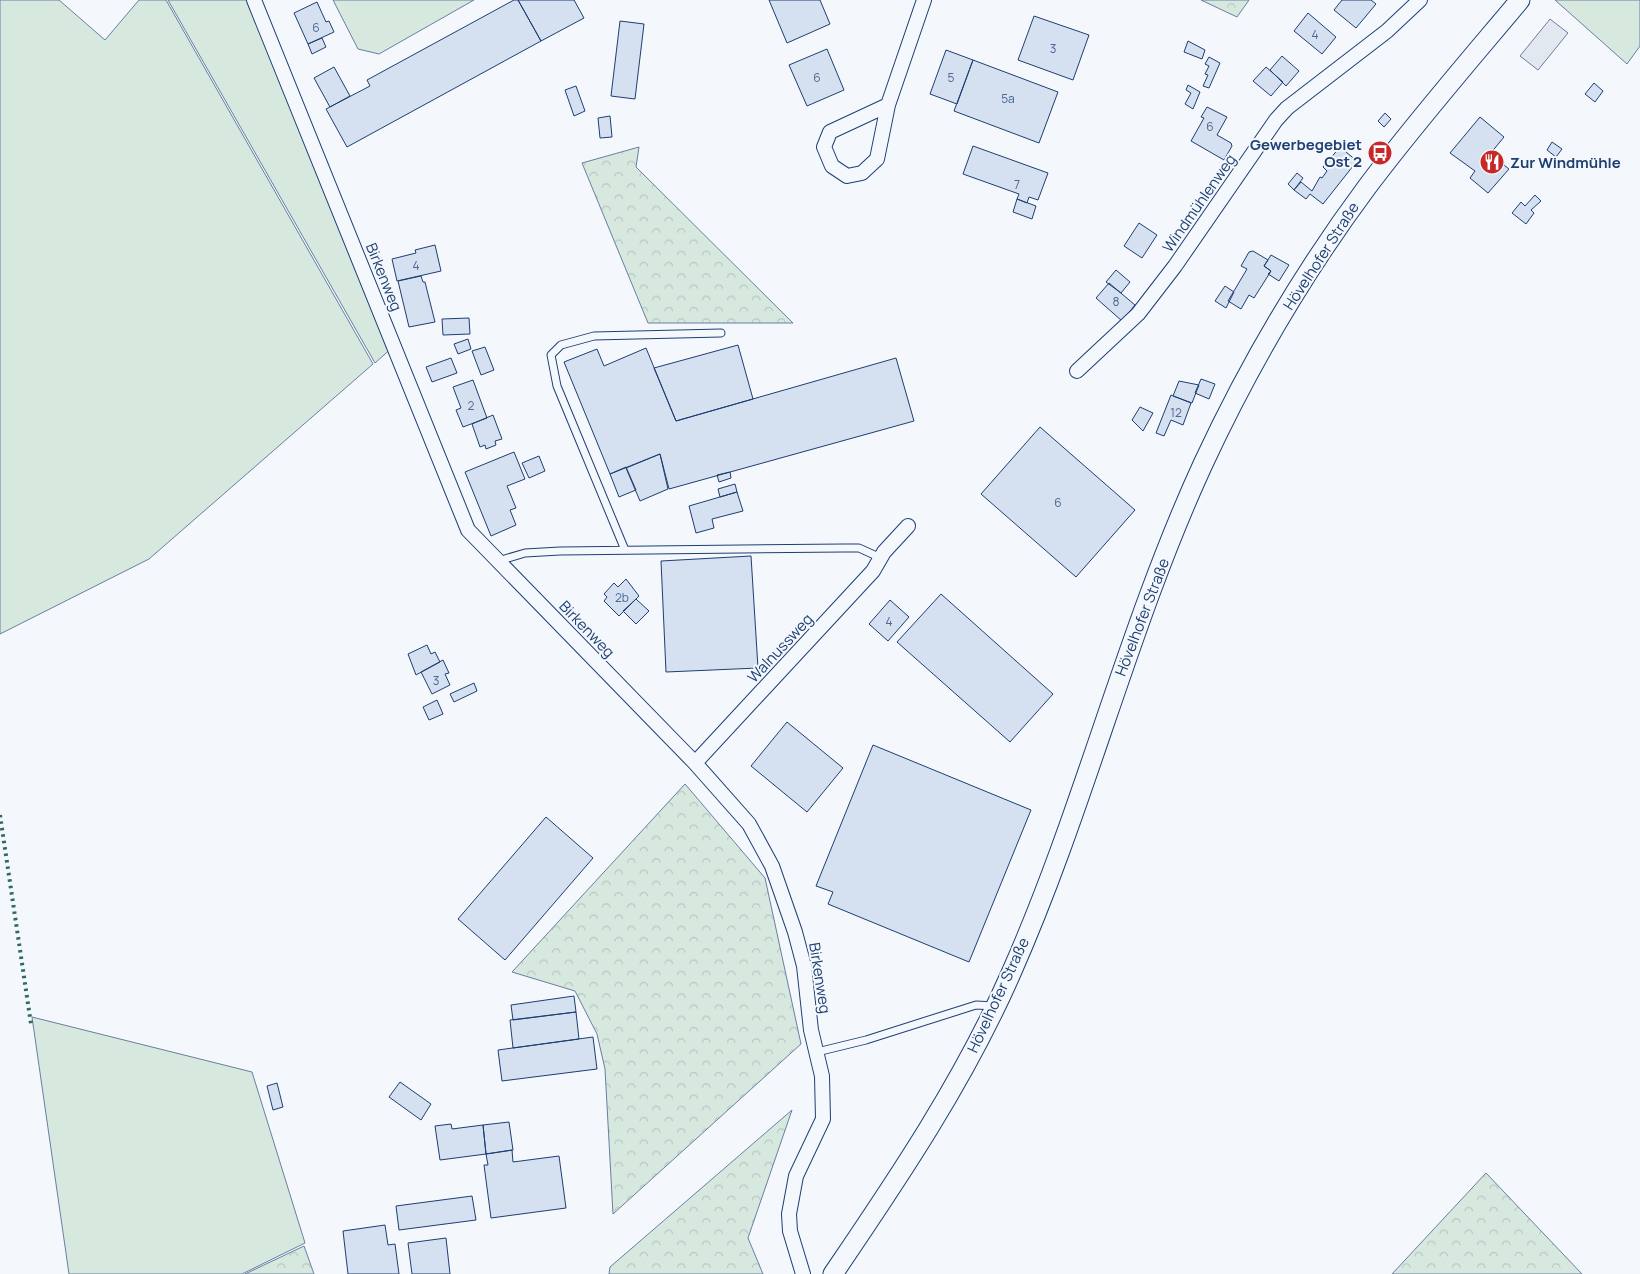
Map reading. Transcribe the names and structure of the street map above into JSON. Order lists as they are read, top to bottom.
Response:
{
  "streets": {
    "main road": ["Hövelhofer Straße"],
    "street": ["Windmühlenweg", "Birkenweg", "Walnussweg"]
  },
  "crossings": [
    ["Birkenweg", "Walnussweg"]
  ],
  "places": {
    "bus stop": ["Gewerbegebiet Ost 2"],
    "restaurant": ["Zur Windmühle"]
  },
  "house_numbers": [
    "6",
    "4",
    "3",
    "6",
    "5",
    "5a",
    "6",
    "7",
    "4",
    "8",
    "2",
    "12",
    "6",
    "2b",
    "4",
    "3"
  ]
}
